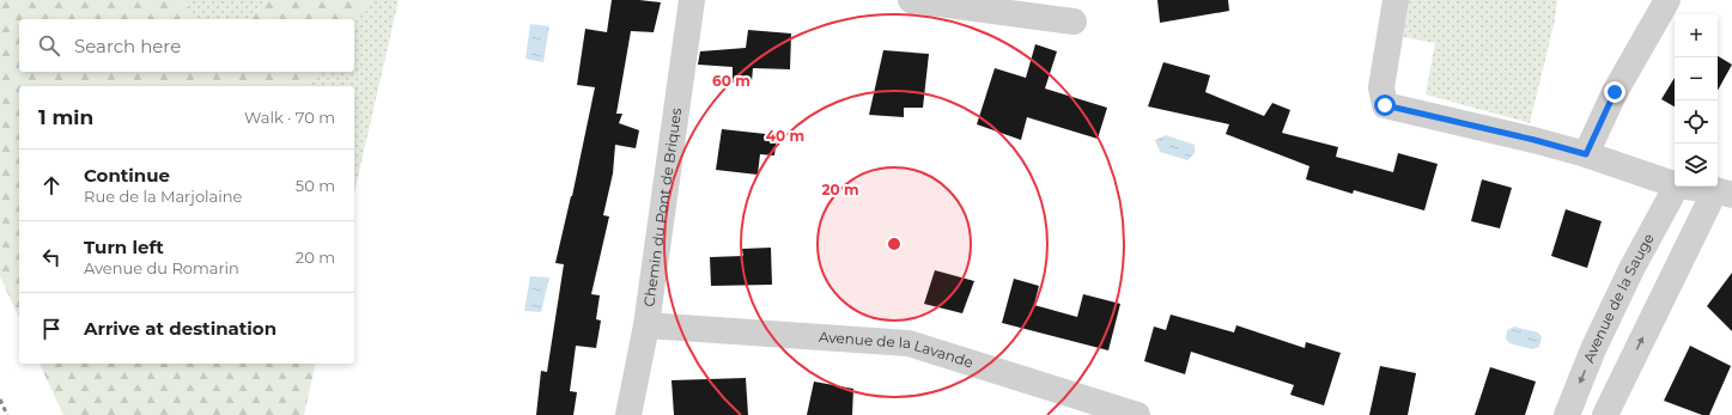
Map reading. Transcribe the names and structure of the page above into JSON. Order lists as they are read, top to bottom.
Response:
{
  "streets": {
    "street": ["Chemin du Pont de Briques", "Avenue de la Sauge", "Avenue de la Lavande"]
  },
  "crossings": [
    ["Chemin du Pont de Briques", "Avenue de la Lavande"]
  ],
  "page": {
    "map_buttons": ["+", "−"],
    "search": "Search here",
    "heading": ["1 min", "Walk · 70 m"],
    "list": [
      ["Continue", "Rue de la Marjolaine", "50 m"],
      ["Turn left", "Avenue du Romarin", "20 m"],
      "Arrive at destination"
    ]
  },
  "rings": ["60 m", "40 m", "20 m"]
}
